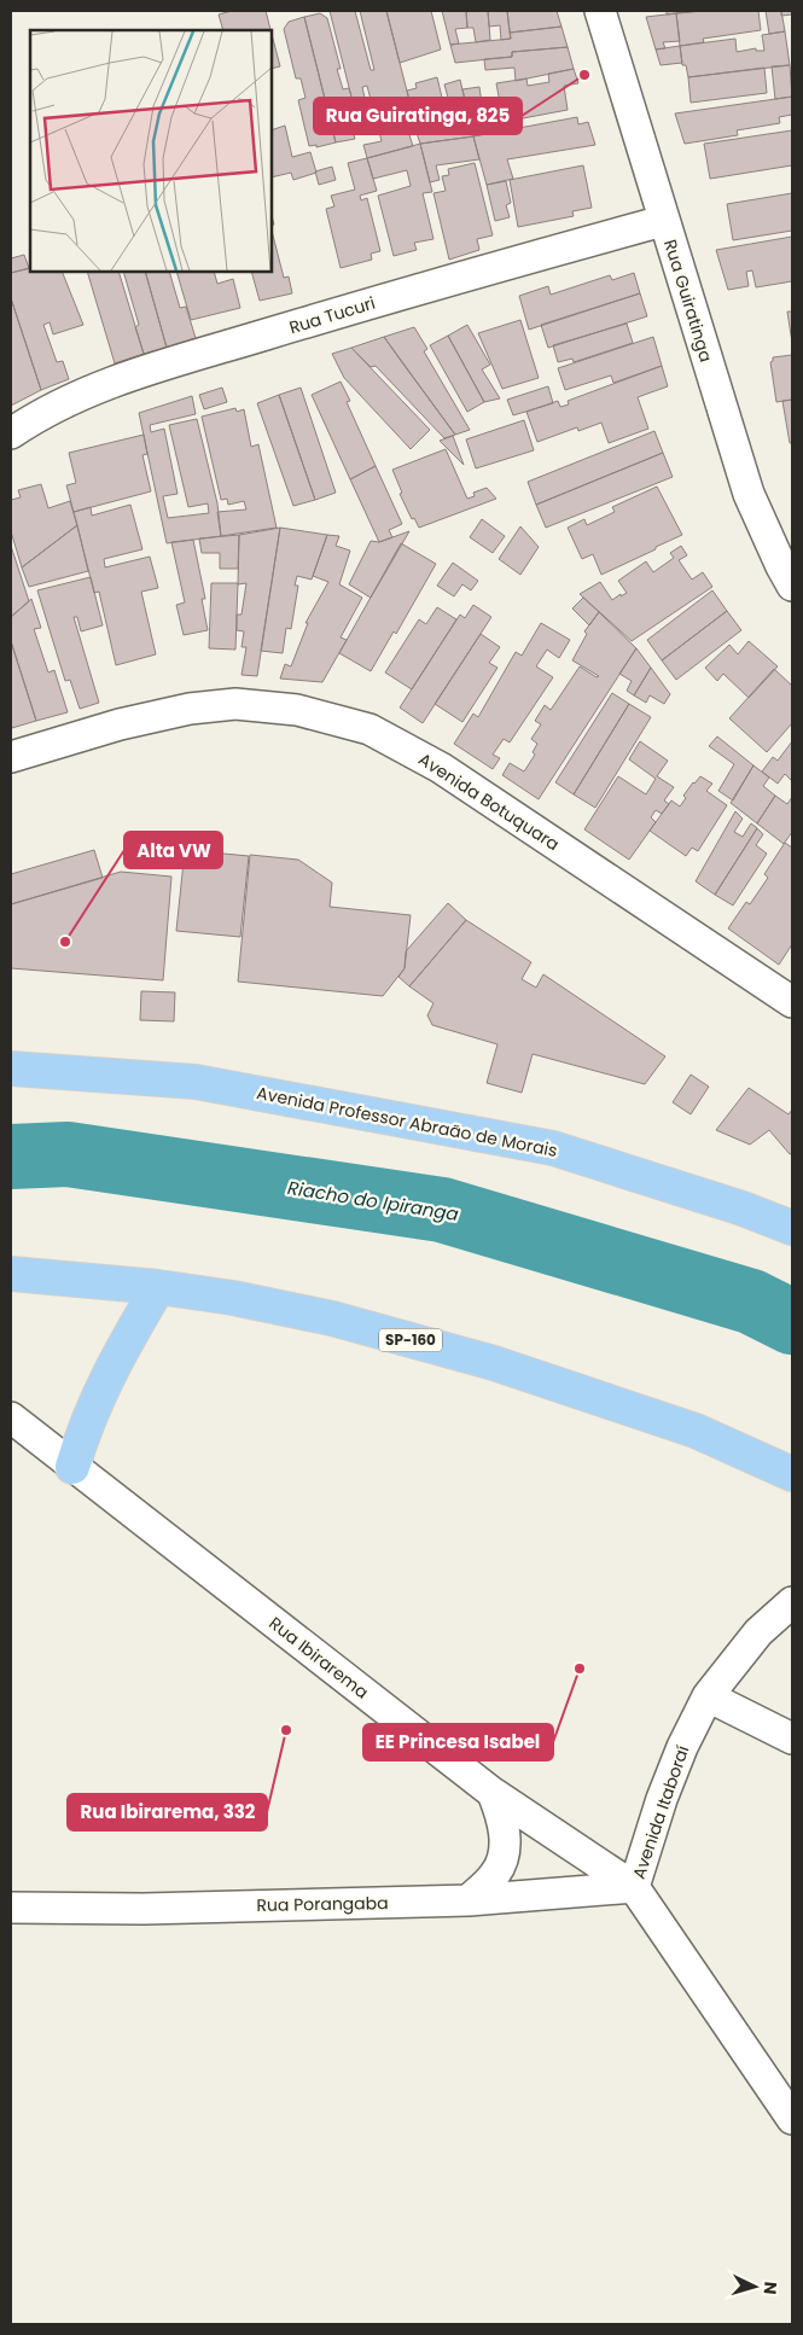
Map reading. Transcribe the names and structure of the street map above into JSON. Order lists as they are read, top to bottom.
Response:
{
  "streets": {
    "main road": ["Avenida Professor Abraão de Morais", "SP-160"],
    "street": [
      "Rua Guiratinga",
      "Rua Tucuri",
      "Avenida Botuquara",
      "Rua Ibirarema",
      "Avenida Itaboraí",
      "Rua Porangaba"
    ]
  },
  "crossings": [
    ["Rua Guiratinga", "Rua Tucuri"],
    ["Rua Ibirarema", "Avenida Itaboraí"],
    ["Rua Ibirarema", "Rua Porangaba"],
    ["Avenida Itaboraí", "Rua Porangaba"]
  ],
  "water": ["Riacho do Ipiranga"],
  "places": [
    "Rua Guiratinga, 825",
    "Alta VW",
    "EE Princesa Isabel",
    "Rua Ibirarema, 332"
  ],
  "north": "right"
}
